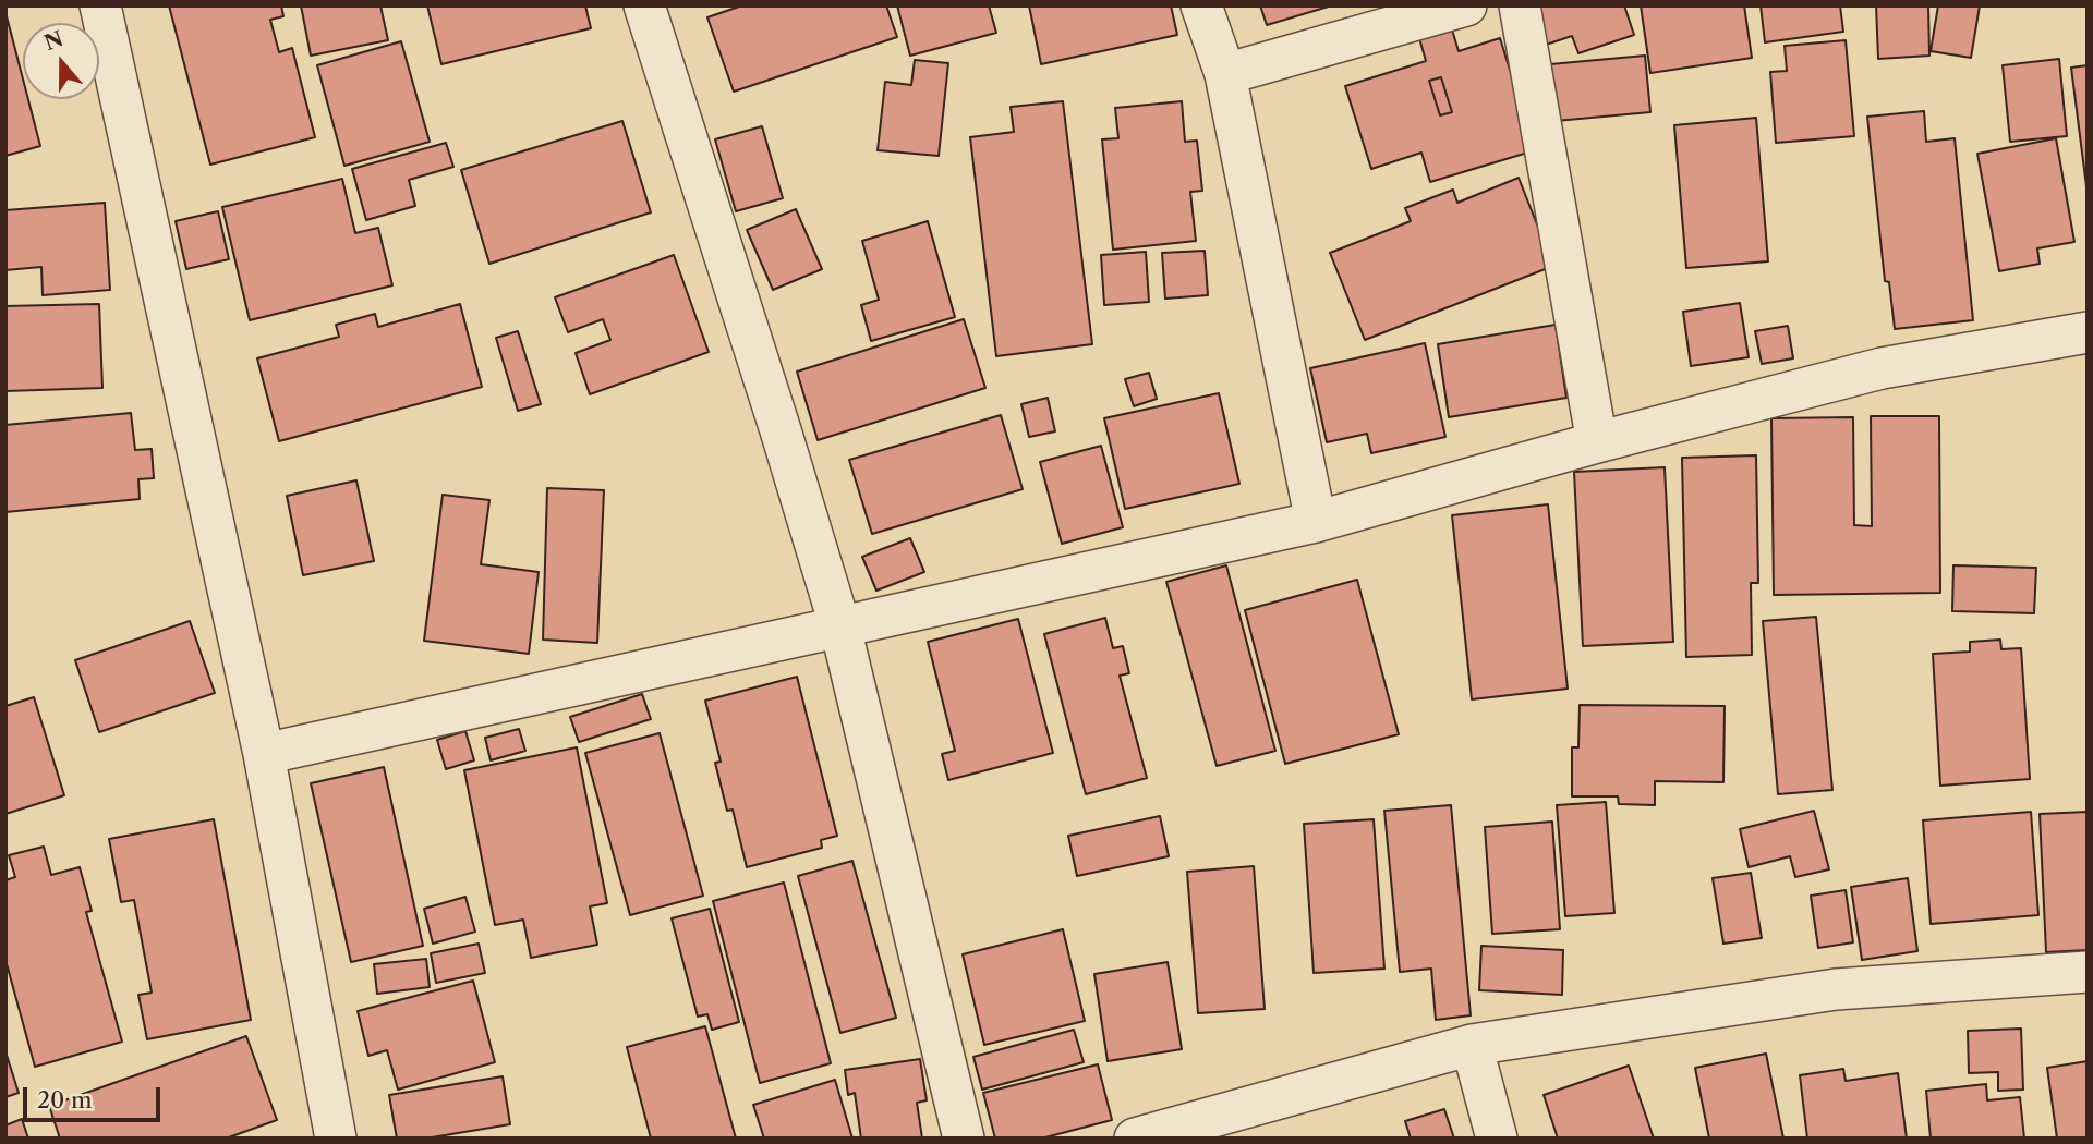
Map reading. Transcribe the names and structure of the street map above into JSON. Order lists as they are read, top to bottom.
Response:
{
  "scale_bar": "20 m",
  "north": "top"
}
